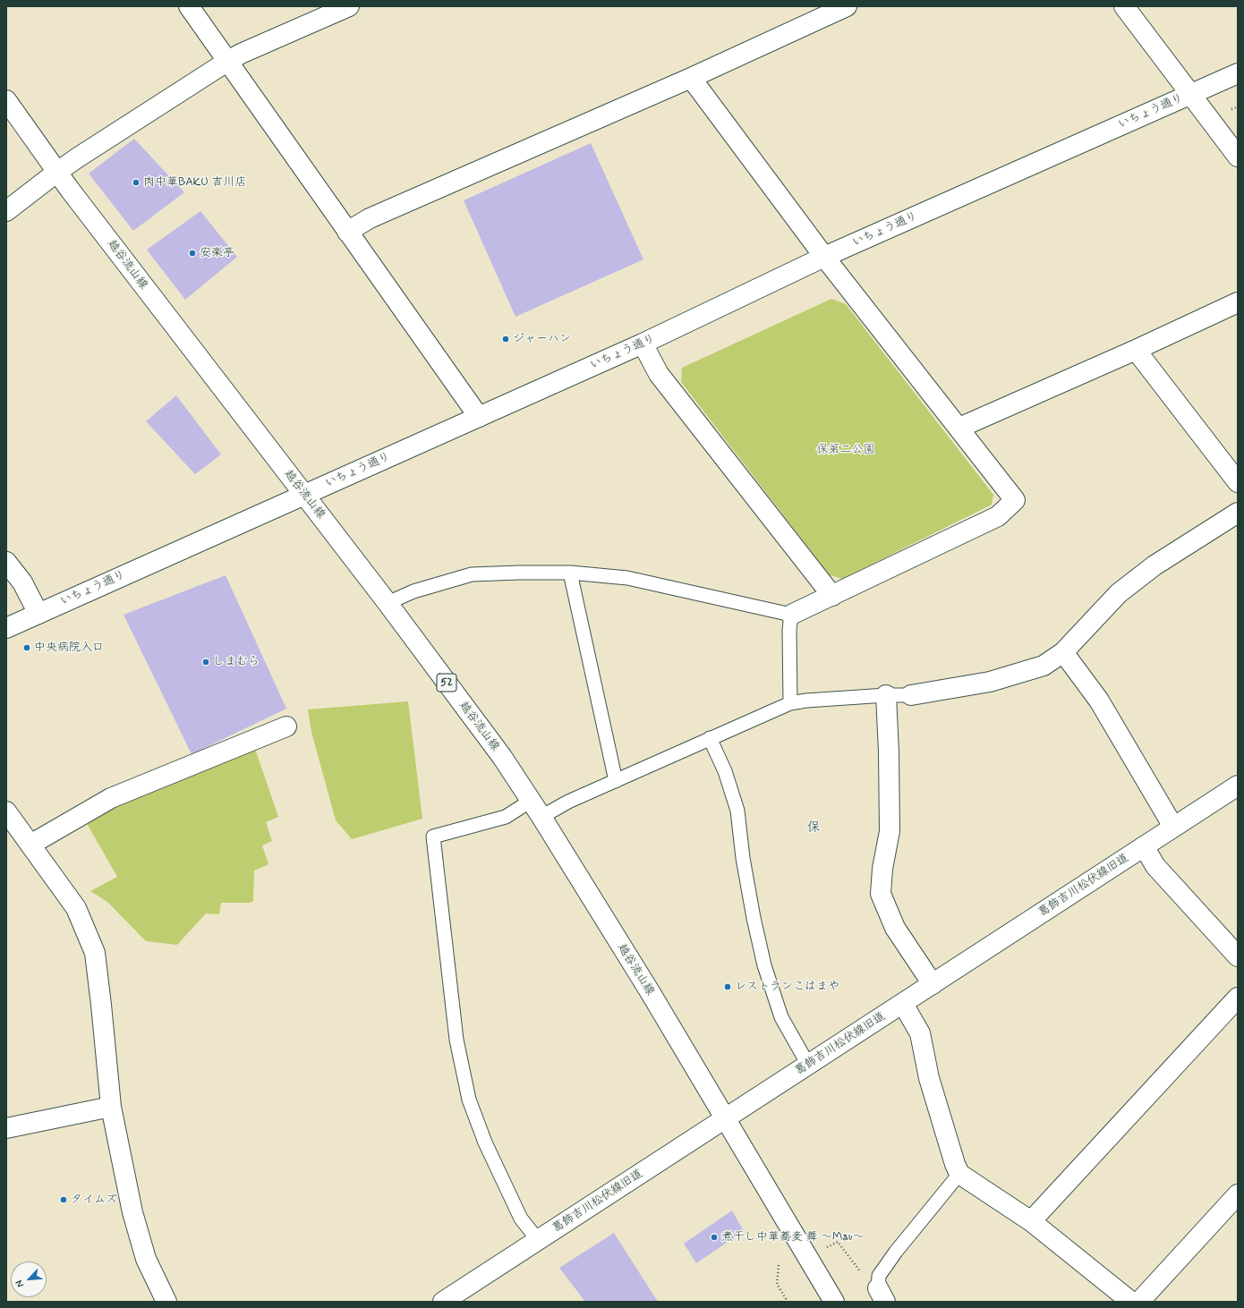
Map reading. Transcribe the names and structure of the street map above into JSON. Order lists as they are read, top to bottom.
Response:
{
  "streets": {
    "street": [
      "いちょう通り",
      "越谷流山線",
      "52",
      "葛飾吉川松伏線旧道"
    ]
  },
  "crossings": [
    ["いちょう通り", "越谷流山線"],
    ["越谷流山線", "葛飾吉川松伏線旧道"]
  ],
  "districts": ["保"],
  "parks": ["保第二公園"],
  "places": [
    "肉中華BAKU 吉川店",
    "安楽亭",
    "ジャーハン",
    "中央病院入口",
    "しまむら",
    "レストランこはまや",
    "タイムズ",
    "煮干し中華蕎麦 舞 〜Mau〜"
  ],
  "north": "bottom left"
}
